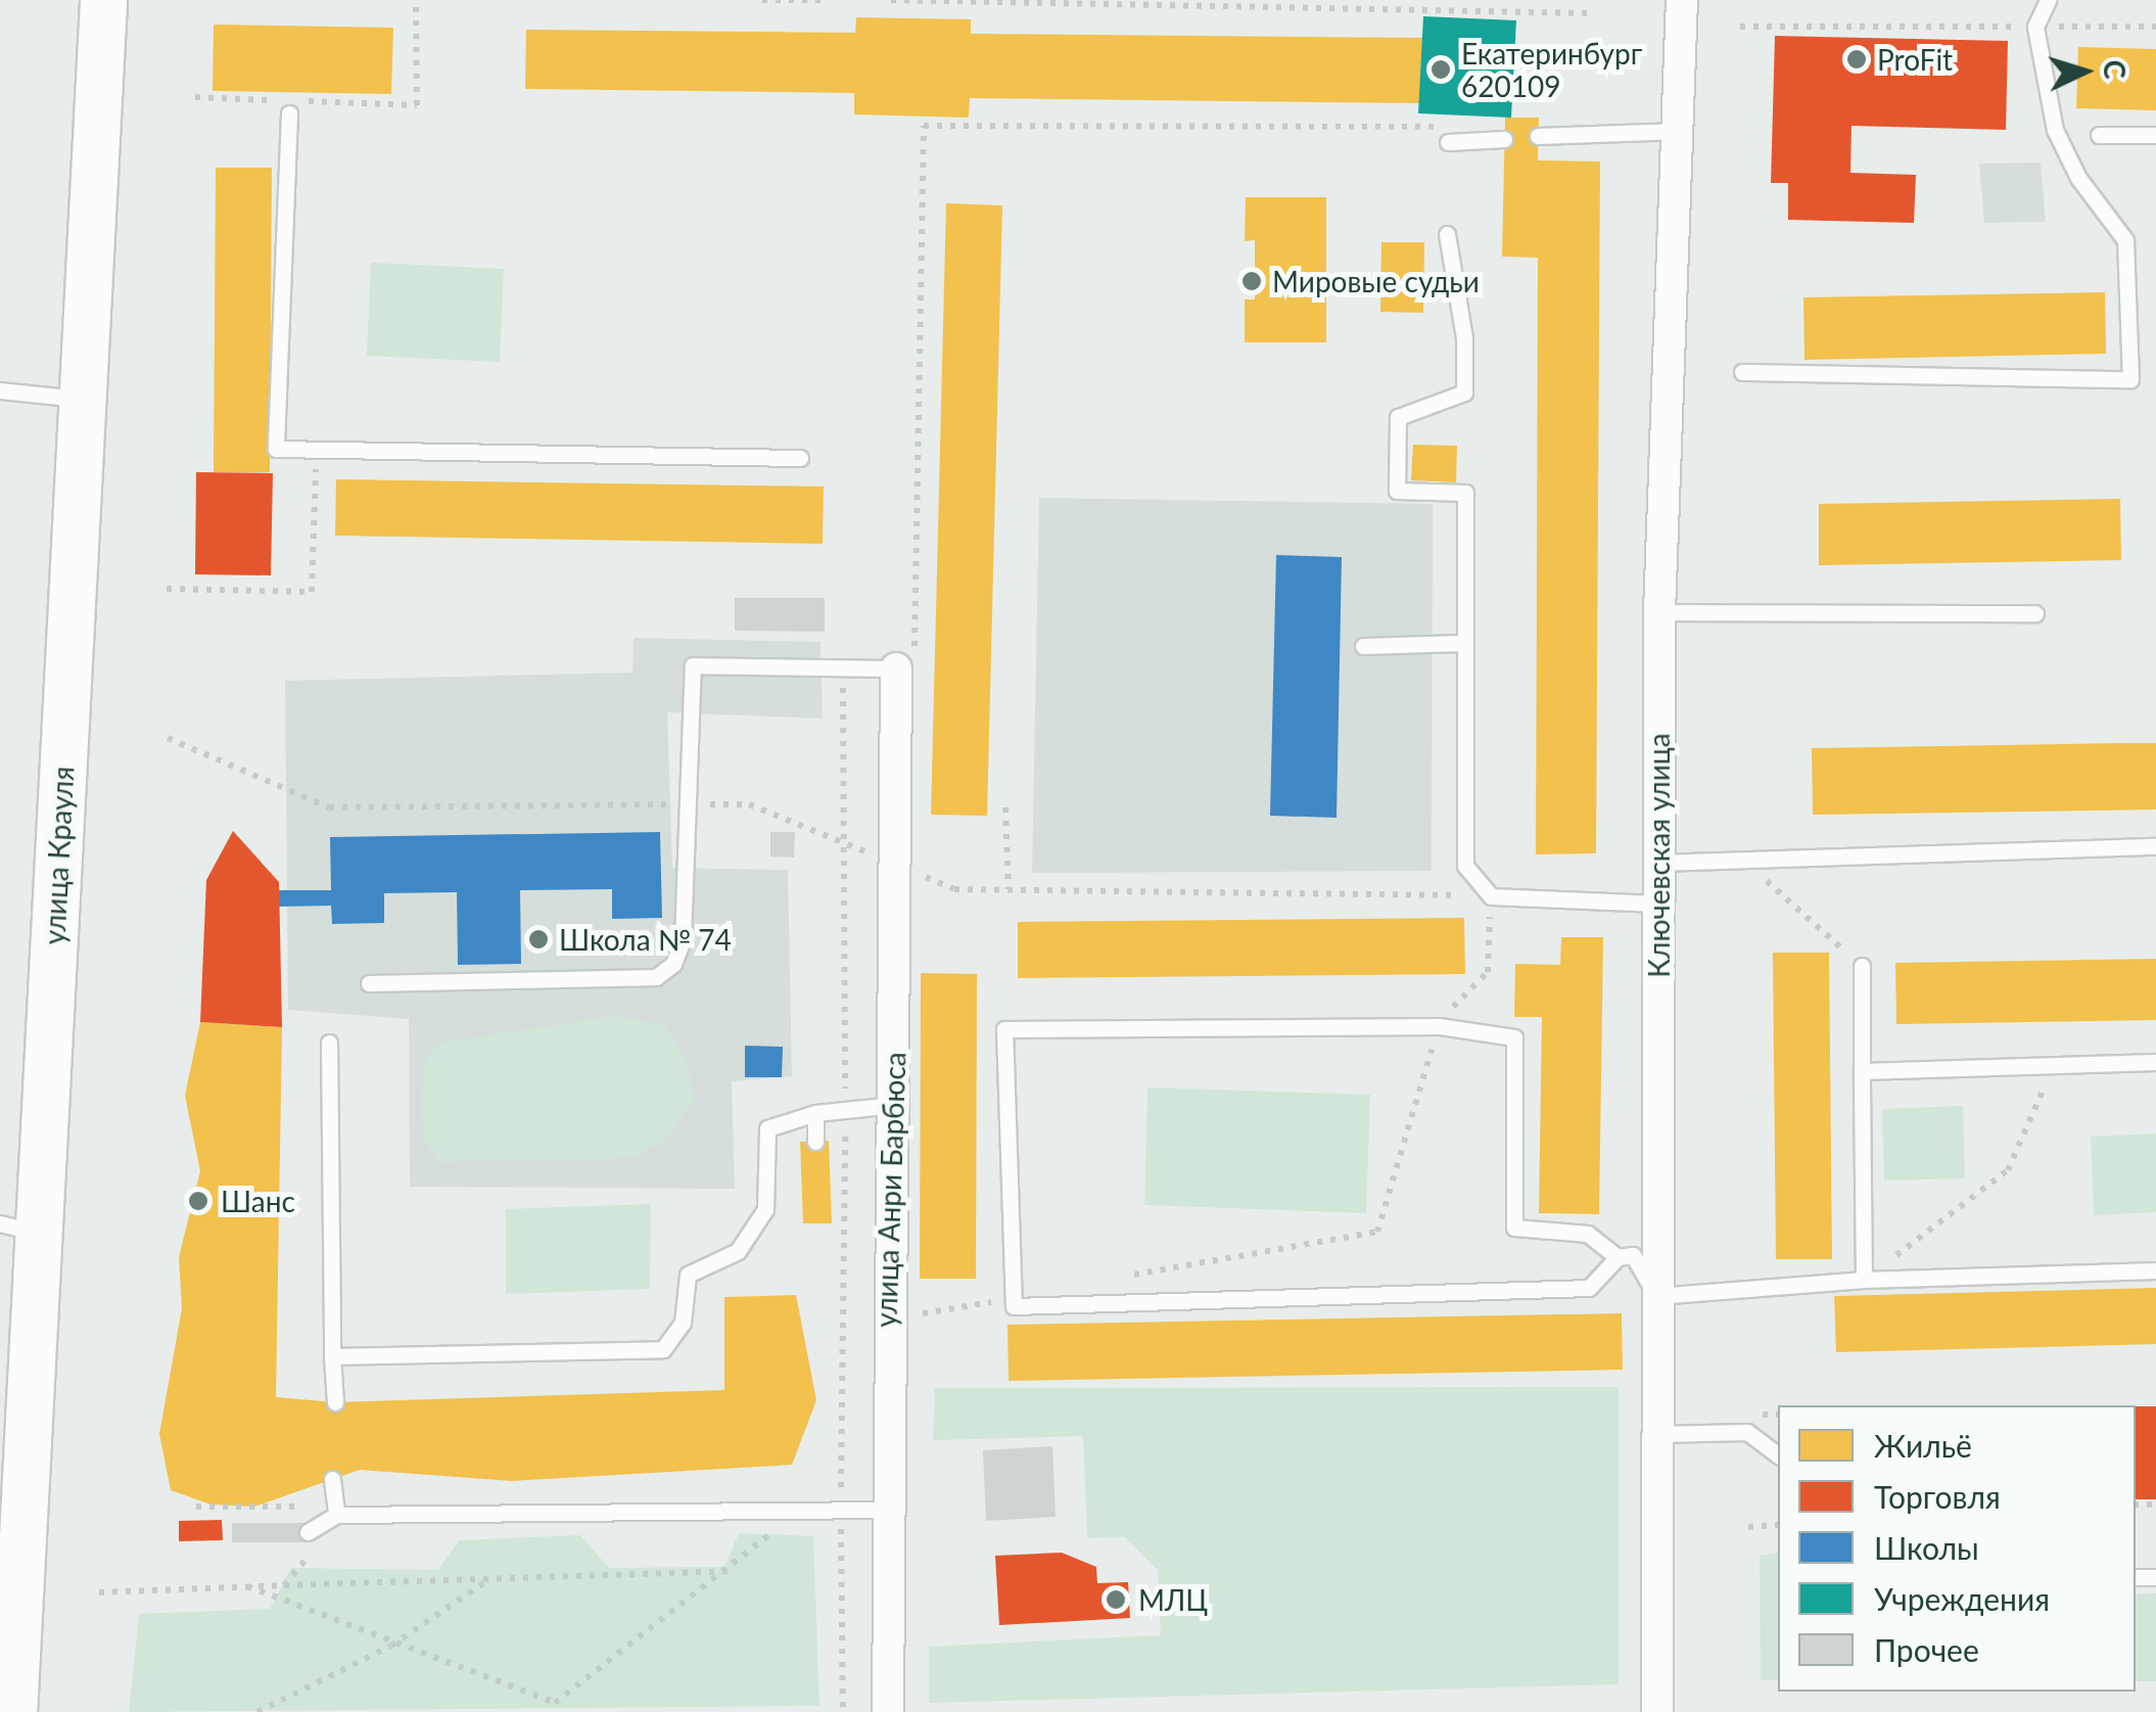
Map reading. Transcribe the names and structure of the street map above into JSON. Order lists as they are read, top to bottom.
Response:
{
  "streets": {
    "main road": ["улица Крауля"],
    "street": ["Ключевская улица", "улица Анри Барбюса"]
  },
  "places": [
    "ProFit",
    "Екатеринбург 620109",
    "Мировые судьи",
    "Школа № 74",
    "Шанс",
    "МЛЦ"
  ],
  "legend": [
    "Жильё",
    "Торговля",
    "Школы",
    "Учреждения",
    "Прочее"
  ],
  "north": "right"
}
